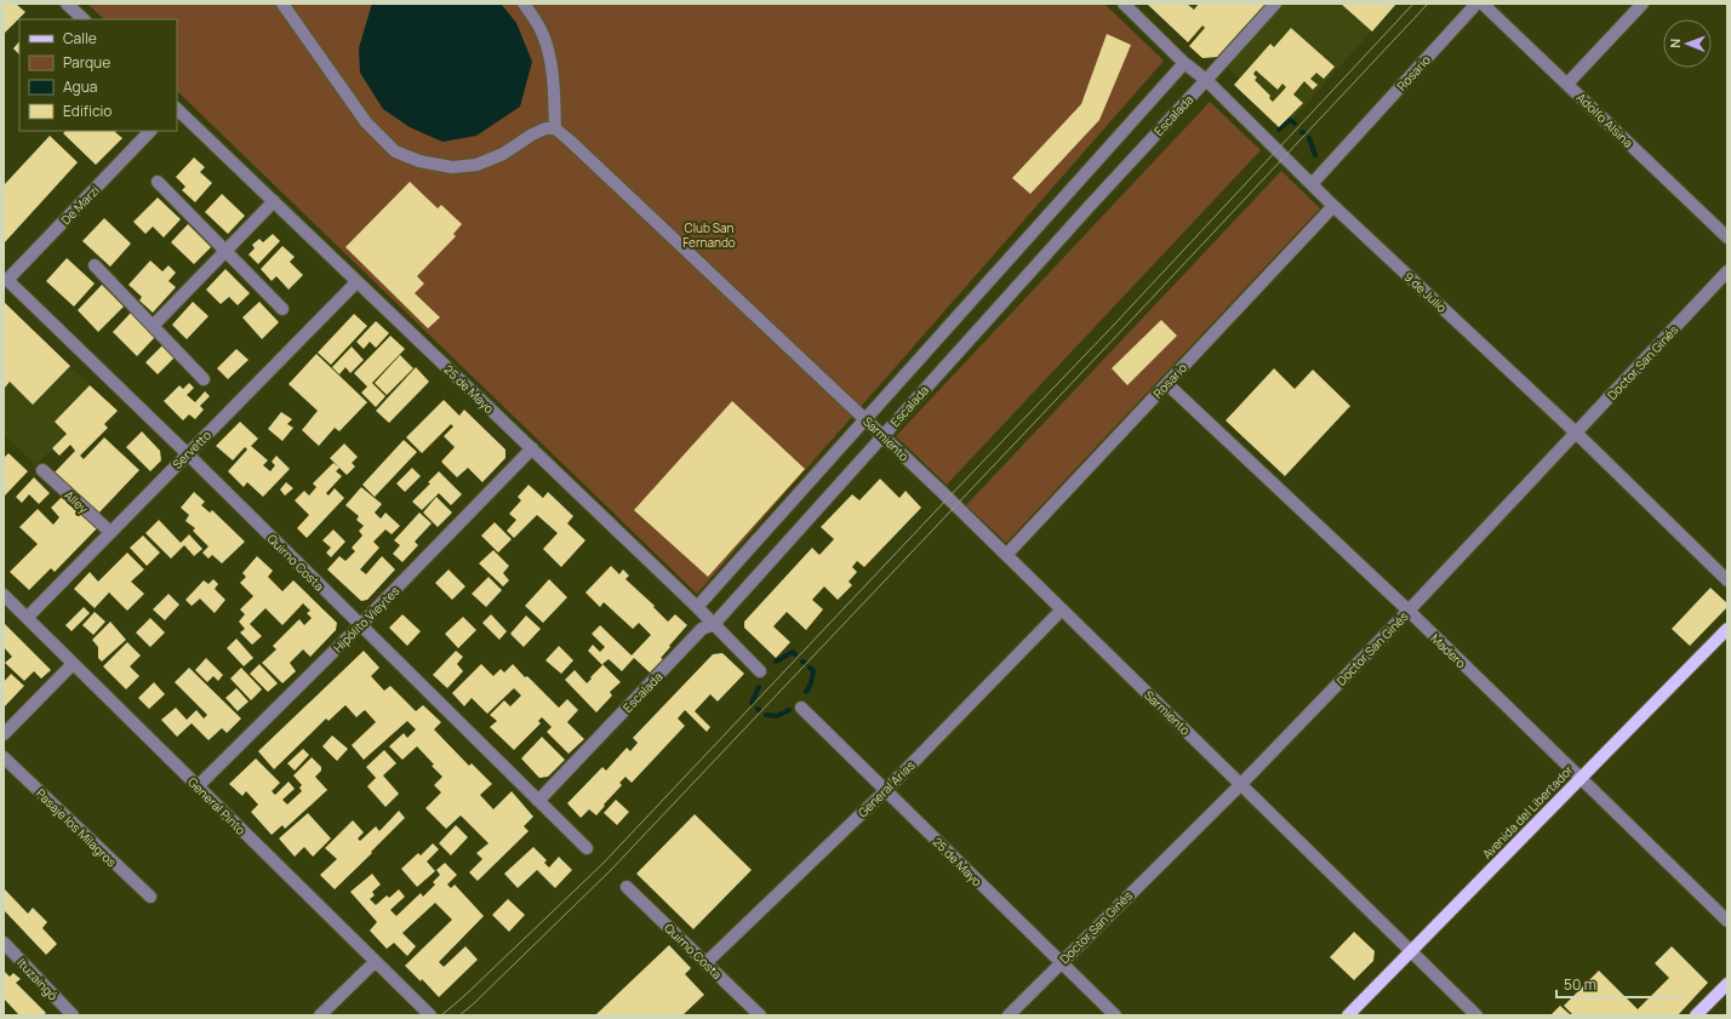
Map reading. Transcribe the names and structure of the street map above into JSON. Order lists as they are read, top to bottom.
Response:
{
  "streets": {
    "main road": ["Avenida del Libertador"],
    "street": [
      "Rosario",
      "Escalada",
      "Adolfo Alsina",
      "De Marzi",
      "9 de Julio",
      "Doctor San Ginés",
      "25 de Mayo",
      "Sarmiento",
      "Servetto",
      "Alley",
      "Quirno Costa",
      "Hipólito Vieytes",
      "Madero",
      "General Arias",
      "General Pinto",
      "Pasaje los Milagros",
      "Ituzaingó"
    ]
  },
  "crossings": [
    ["Rosario", "9 de Julio"],
    ["Rosario", "Sarmiento"],
    ["Rosario", "Madero"],
    ["Escalada", "9 de Julio"],
    ["Escalada", "25 de Mayo"],
    ["Escalada", "Sarmiento"],
    ["Escalada", "Quirno Costa"],
    ["De Marzi", "Quirno Costa"],
    ["9 de Julio", "Doctor San Ginés"],
    ["Doctor San Ginés", "25 de Mayo"],
    ["Doctor San Ginés", "Sarmiento"],
    ["Doctor San Ginés", "Madero"],
    ["25 de Mayo", "Servetto"],
    ["25 de Mayo", "Hipólito Vieytes"],
    ["25 de Mayo", "General Arias"],
    ["Sarmiento", "General Arias"],
    ["Sarmiento", "Avenida del Libertador"],
    ["Servetto", "Alley"],
    ["Servetto", "Quirno Costa"],
    ["Servetto", "General Pinto"],
    ["Quirno Costa", "Hipólito Vieytes"],
    ["Quirno Costa", "General Arias"],
    ["Hipólito Vieytes", "General Pinto"],
    ["Madero", "Avenida del Libertador"]
  ],
  "parks": ["Club San Fernando"],
  "legend": [
    "Calle",
    "Parque",
    "Agua",
    "Edificio"
  ],
  "scale_bar": "50 m",
  "north": "left"
}
